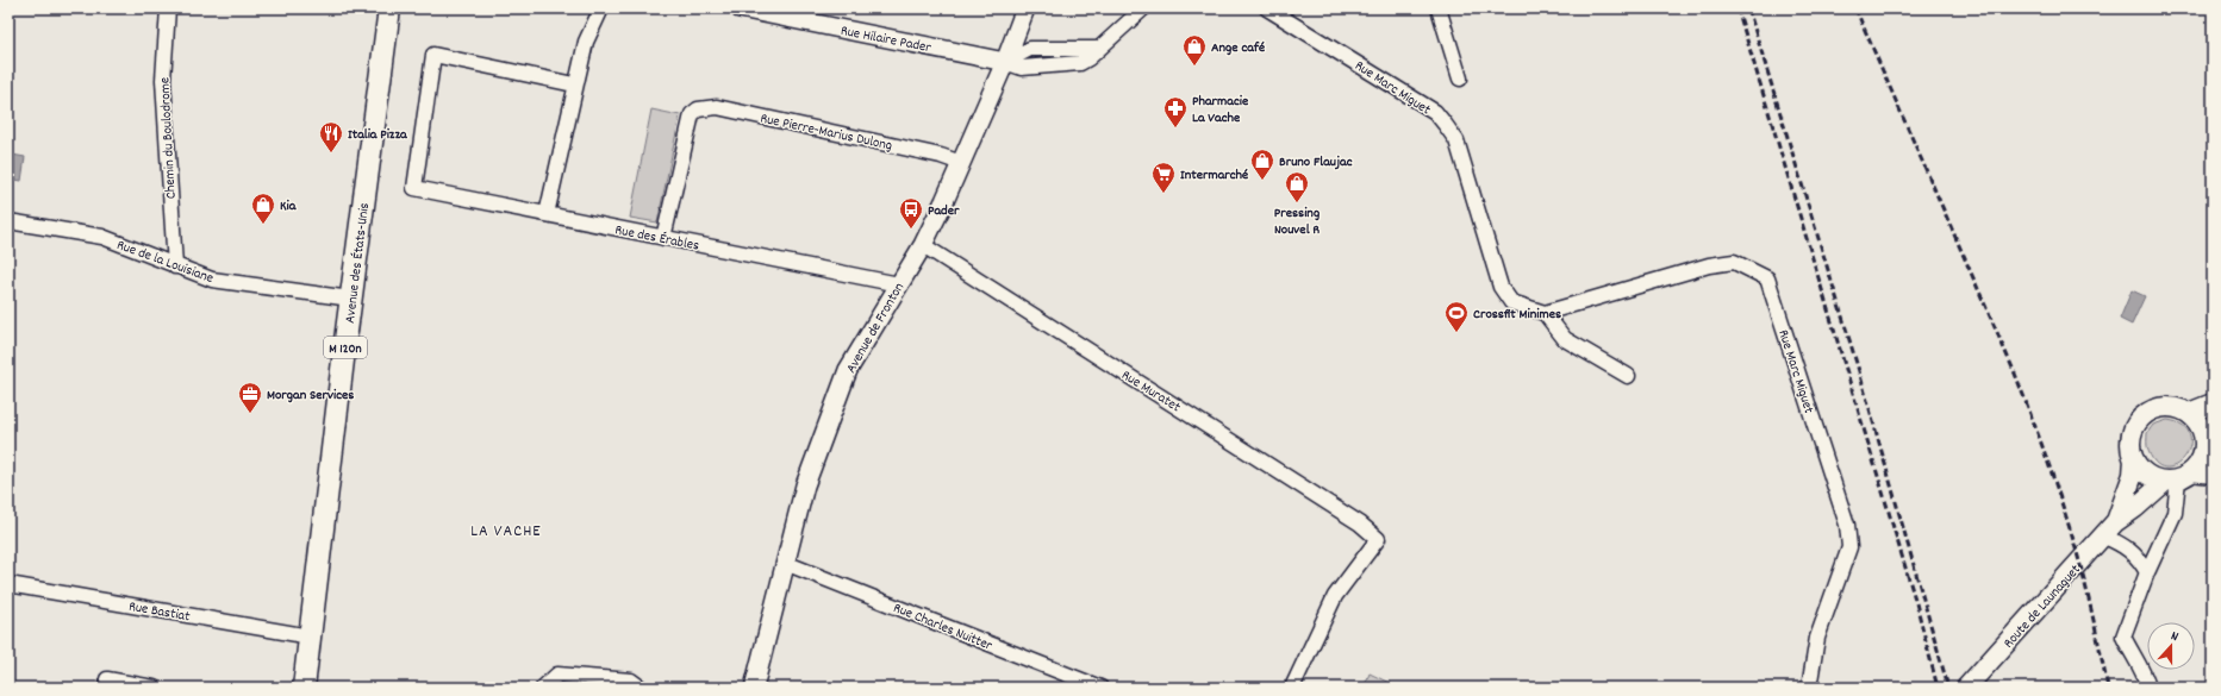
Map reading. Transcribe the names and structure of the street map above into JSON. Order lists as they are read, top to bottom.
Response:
{
  "streets": {
    "main road": ["Avenue des États-Unis", "M 120n", "Route de Launaguet"],
    "street": [
      "Rue Hilaire Pader",
      "Rue Marc Miguet",
      "Rue Pierre-Marius Dulong",
      "Chemin du Boulodrome",
      "Rue des Érables",
      "Rue de la Louisiane",
      "Avenue de Fronton",
      "Rue Muratet",
      "Rue Bastiat",
      "Rue Charles Nuitter"
    ]
  },
  "crossings": [
    ["Rue Hilaire Pader", "Avenue de Fronton"],
    ["Rue Pierre-Marius Dulong", "Rue des Érables"],
    ["Rue Pierre-Marius Dulong", "Avenue de Fronton"],
    ["Chemin du Boulodrome", "Rue de la Louisiane"],
    ["Rue des Érables", "Avenue de Fronton"],
    ["Rue de la Louisiane", "Avenue des États-Unis"],
    ["Avenue des États-Unis", "Rue Bastiat"],
    ["Avenue de Fronton", "Rue Muratet"],
    ["Avenue de Fronton", "Rue Charles Nuitter"]
  ],
  "districts": ["LA VACHE"],
  "places": {
    "shop": [
      "Ange café",
      "Bruno Flaujac",
      "Pressing Nouvel R",
      "Kia"
    ],
    "pharmacy": ["Pharmacie La Vache"],
    "restaurant": ["Italia Pizza"],
    "supermarket": ["Intermarché"],
    "bus stop": ["Pader"],
    "sports": ["Crossfit Minimes"],
    "office": ["Morgan Services"]
  },
  "north": "top"
}
